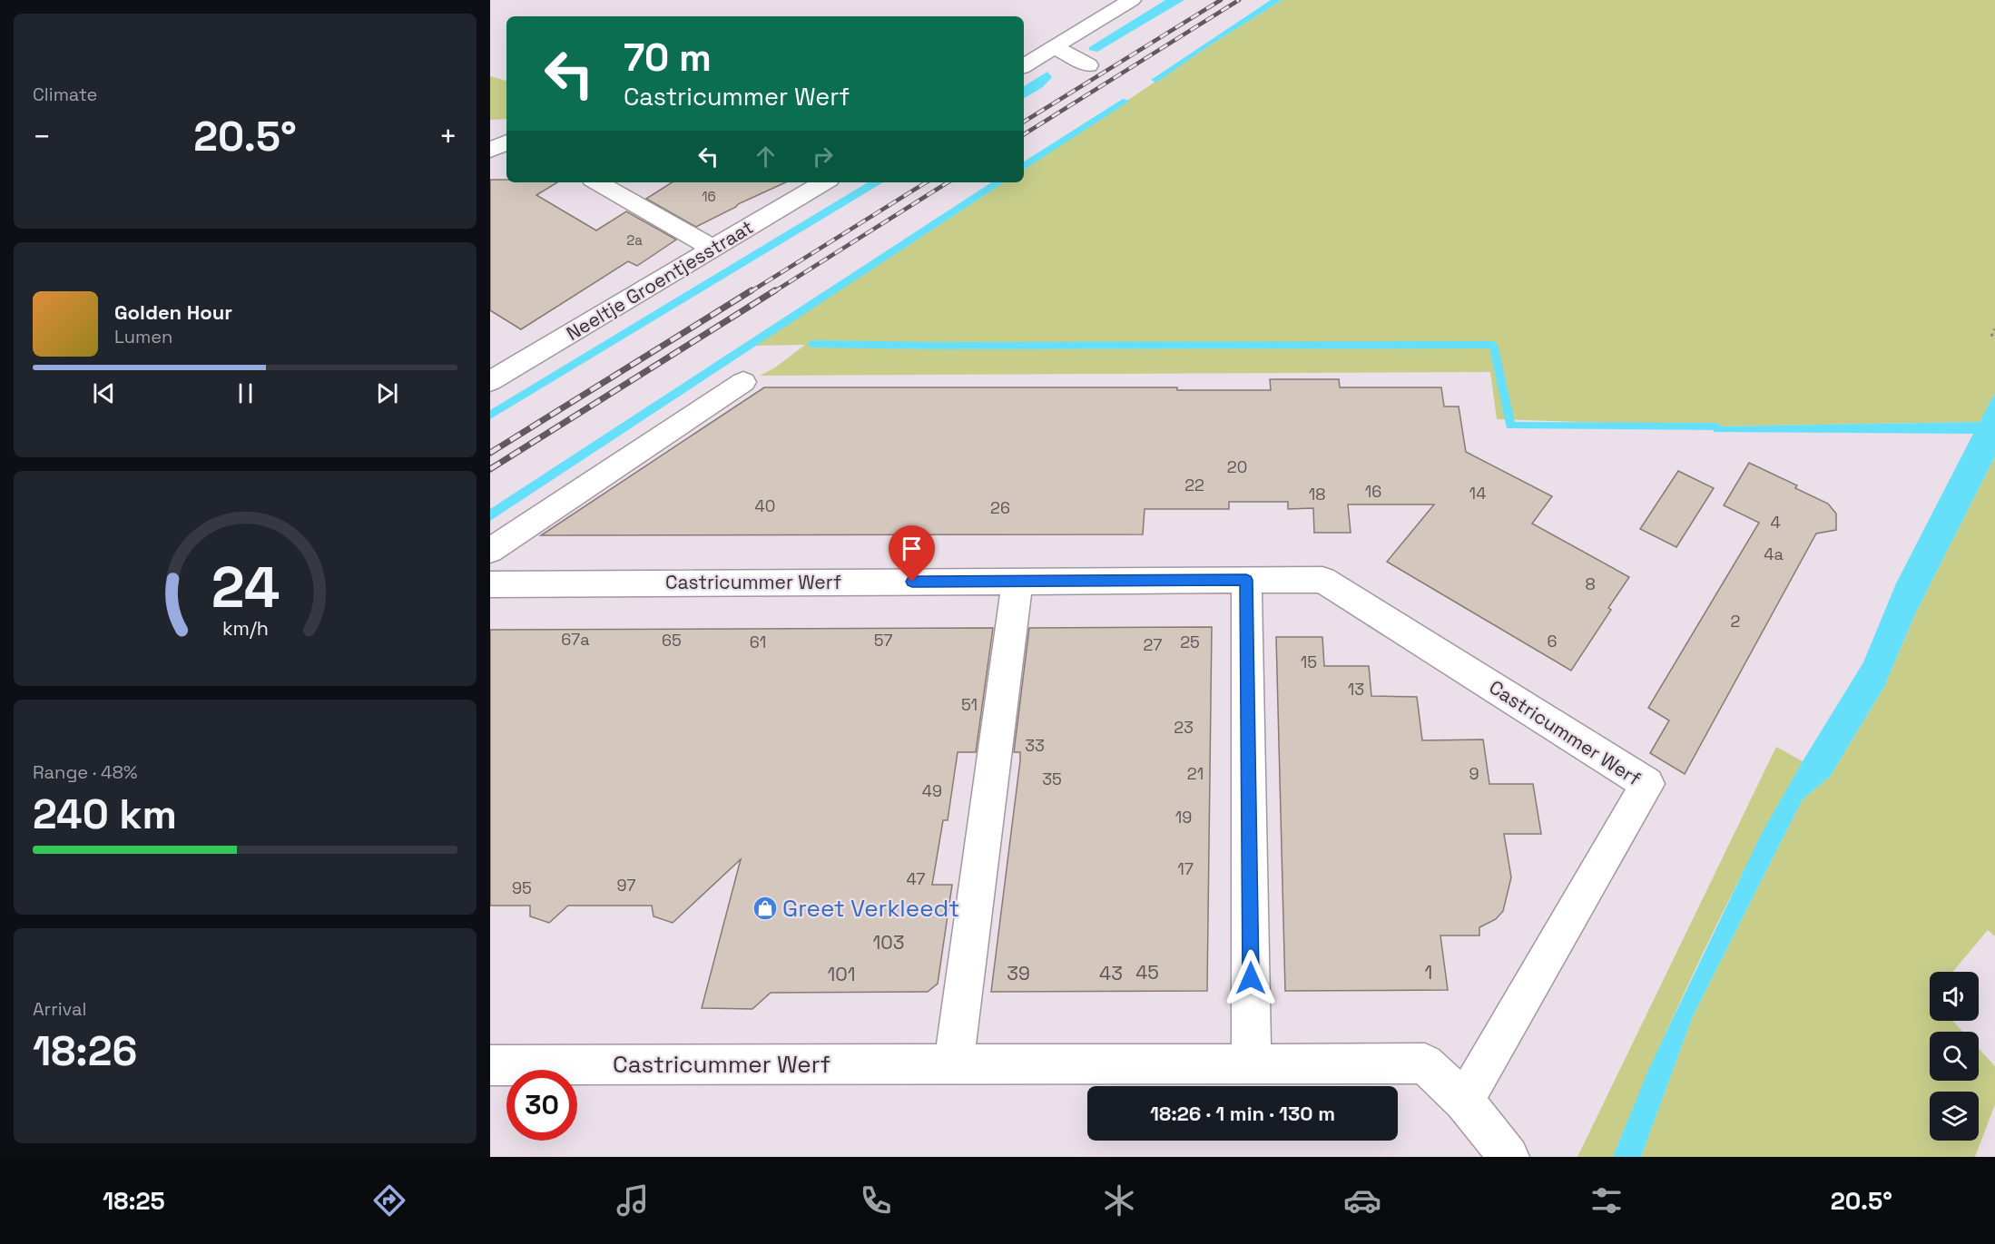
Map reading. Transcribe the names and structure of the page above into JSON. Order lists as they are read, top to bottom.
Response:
{
  "streets": {
    "street": ["Neeltje Groentjesstraat", "Castricummer Werf"]
  },
  "places": {
    "shop": ["Greet Verkleedt"]
  },
  "house_numbers": [
    "16",
    "2a",
    "20",
    "22",
    "16",
    "14",
    "18",
    "40",
    "26",
    "4",
    "4a",
    "8",
    "2",
    "67a",
    "65",
    "57",
    "6",
    "61",
    "25",
    "27",
    "15",
    "13",
    "51",
    "23",
    "33",
    "21",
    "9",
    "35",
    "49",
    "19",
    "17",
    "47",
    "97",
    "95",
    "103",
    "45",
    "1",
    "39",
    "43",
    "101"
  ],
  "page": {
    "tile": [
      "Climate",
      ["Range · 48%", "240 km"],
      ["Arrival", "18:26"]
    ],
    "turn": ["70 m", "Castricummer Werf"],
    "heat": ["−", "20.5°", "+"],
    "song": ["Golden Hour", "Lumen"],
    "limit": "30",
    "trip": "18:26 · 1 min · 130 m",
    "tabs": ["18:25", "20.5°"],
    "gauge": ["24", "km/h"]
  }
}
